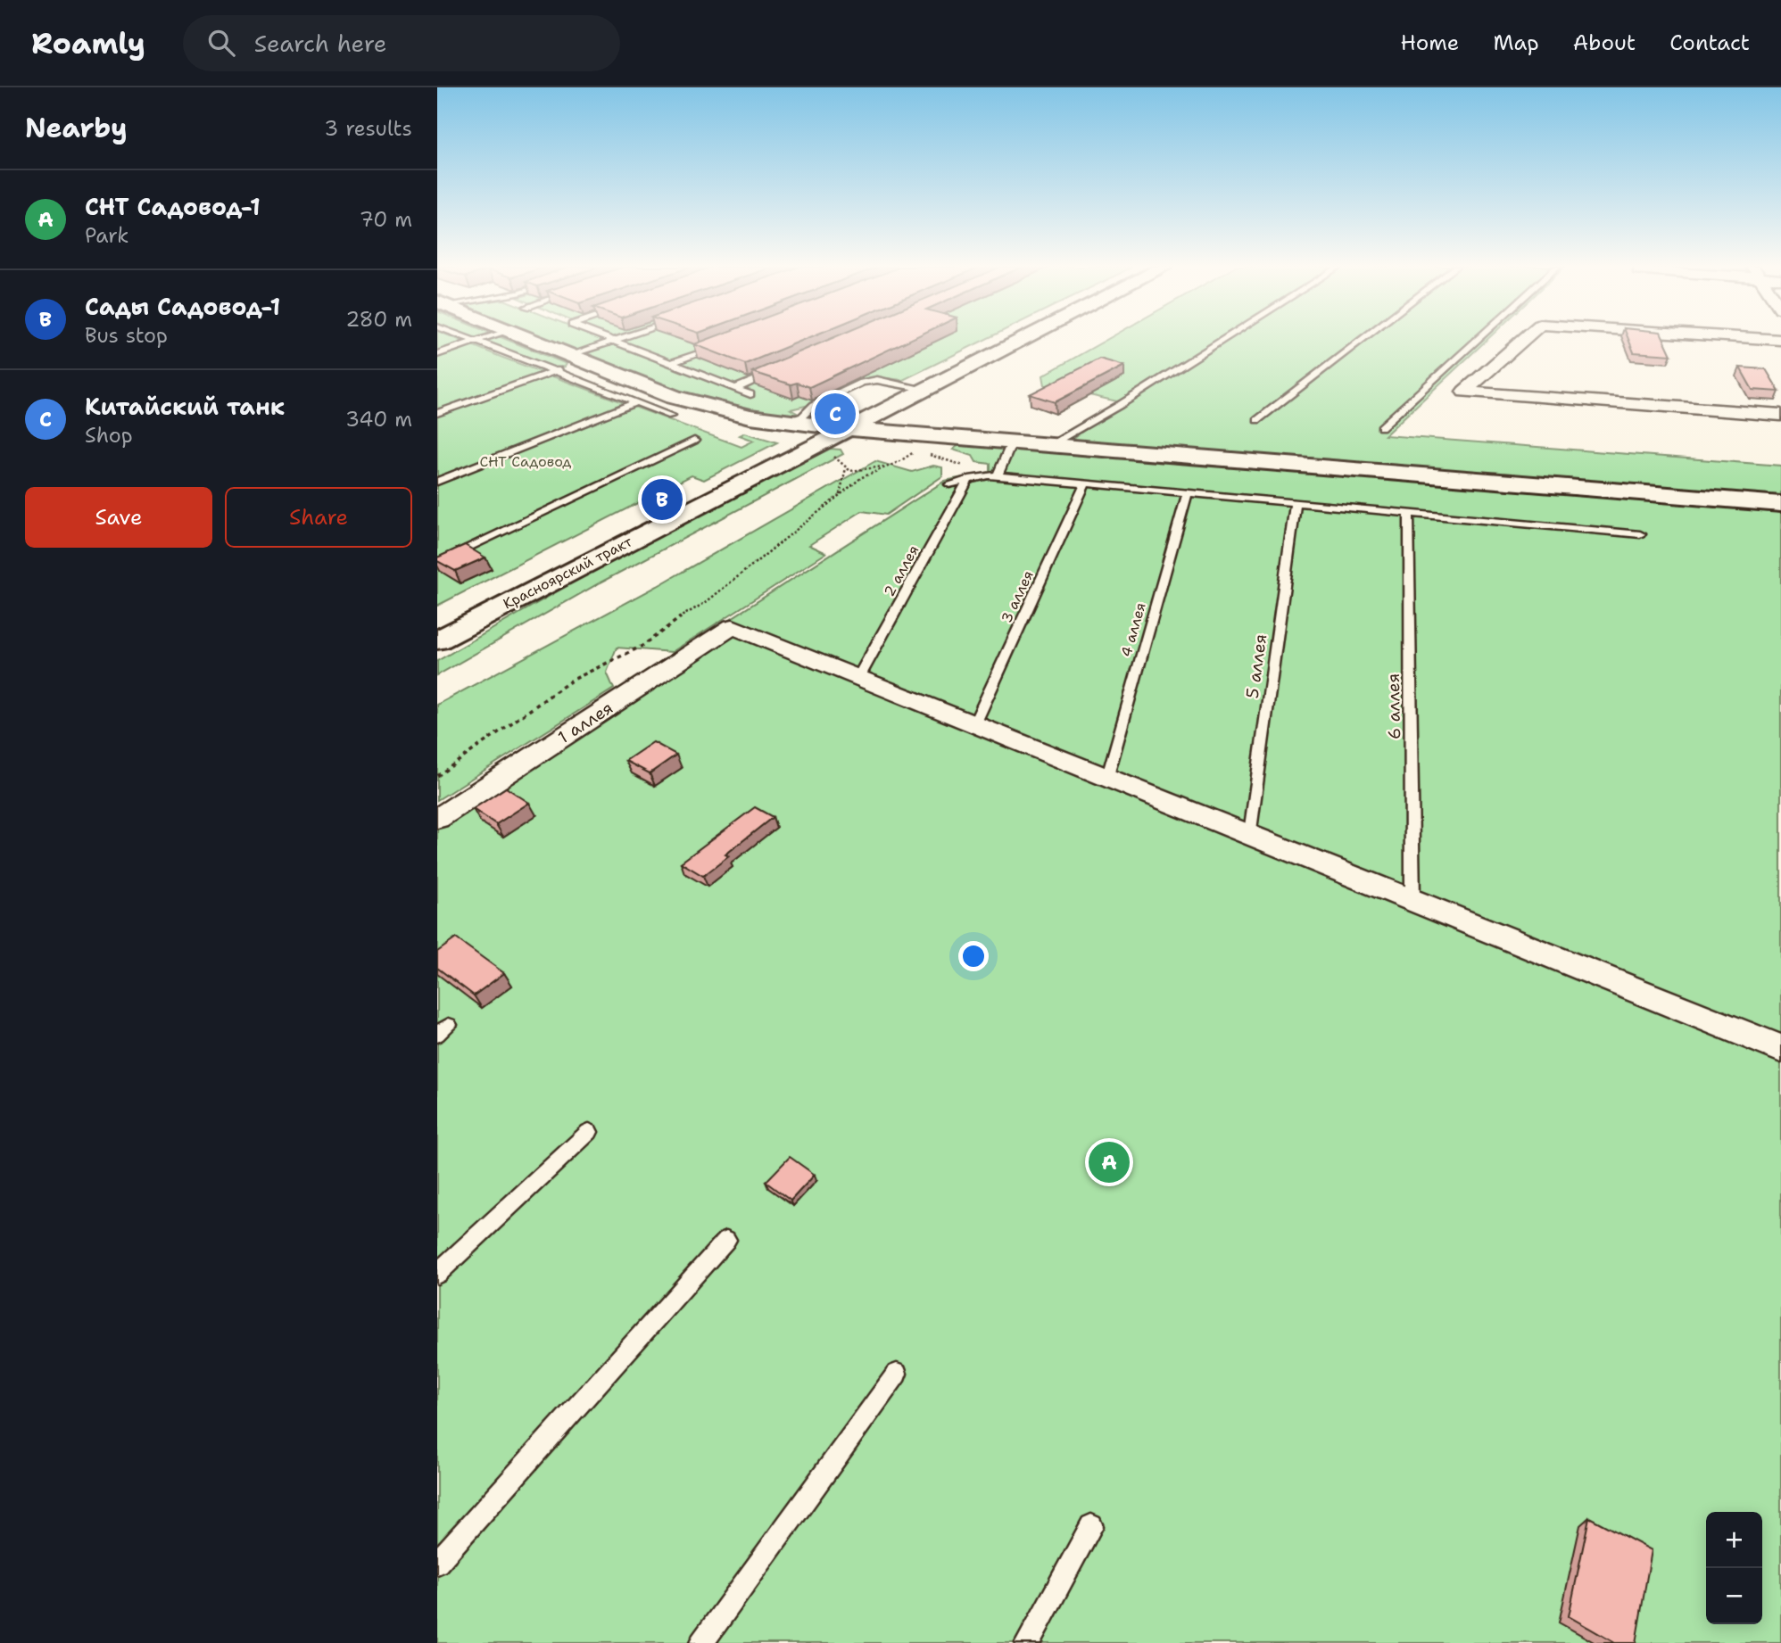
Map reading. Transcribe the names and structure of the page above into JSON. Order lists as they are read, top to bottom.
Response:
{
  "streets": {
    "main road": ["Красноярский тракт"],
    "street": ["1 аллея"],
    "lane": [
      "2 аллея",
      "3 аллея",
      "4 аллея",
      "5 аллея",
      "6 аллея"
    ]
  },
  "crossings": [
    ["2 аллея", "1 аллея"]
  ],
  "parks": ["СНТ Садовод"],
  "page": {
    "header": "Roamly",
    "search": "Search here",
    "nav": [
      "Home",
      "Map",
      "About",
      "Contact"
    ],
    "heading": ["Nearby", "3 results"],
    "list": [
      {
        "mark": "A",
        "name": "СНТ Садовод-1",
        "note": "Park",
        "value": "70 m"
      },
      {
        "mark": "B",
        "name": "Сады Садовод-1",
        "note": "Bus stop",
        "value": "280 m"
      },
      {
        "mark": "C",
        "name": "Китайский танк",
        "note": "Shop",
        "value": "340 m"
      }
    ],
    "pins": ["C", "B", "A"],
    "buttons": ["Save", "Share"],
    "map_buttons": ["+", "−"]
  }
}
